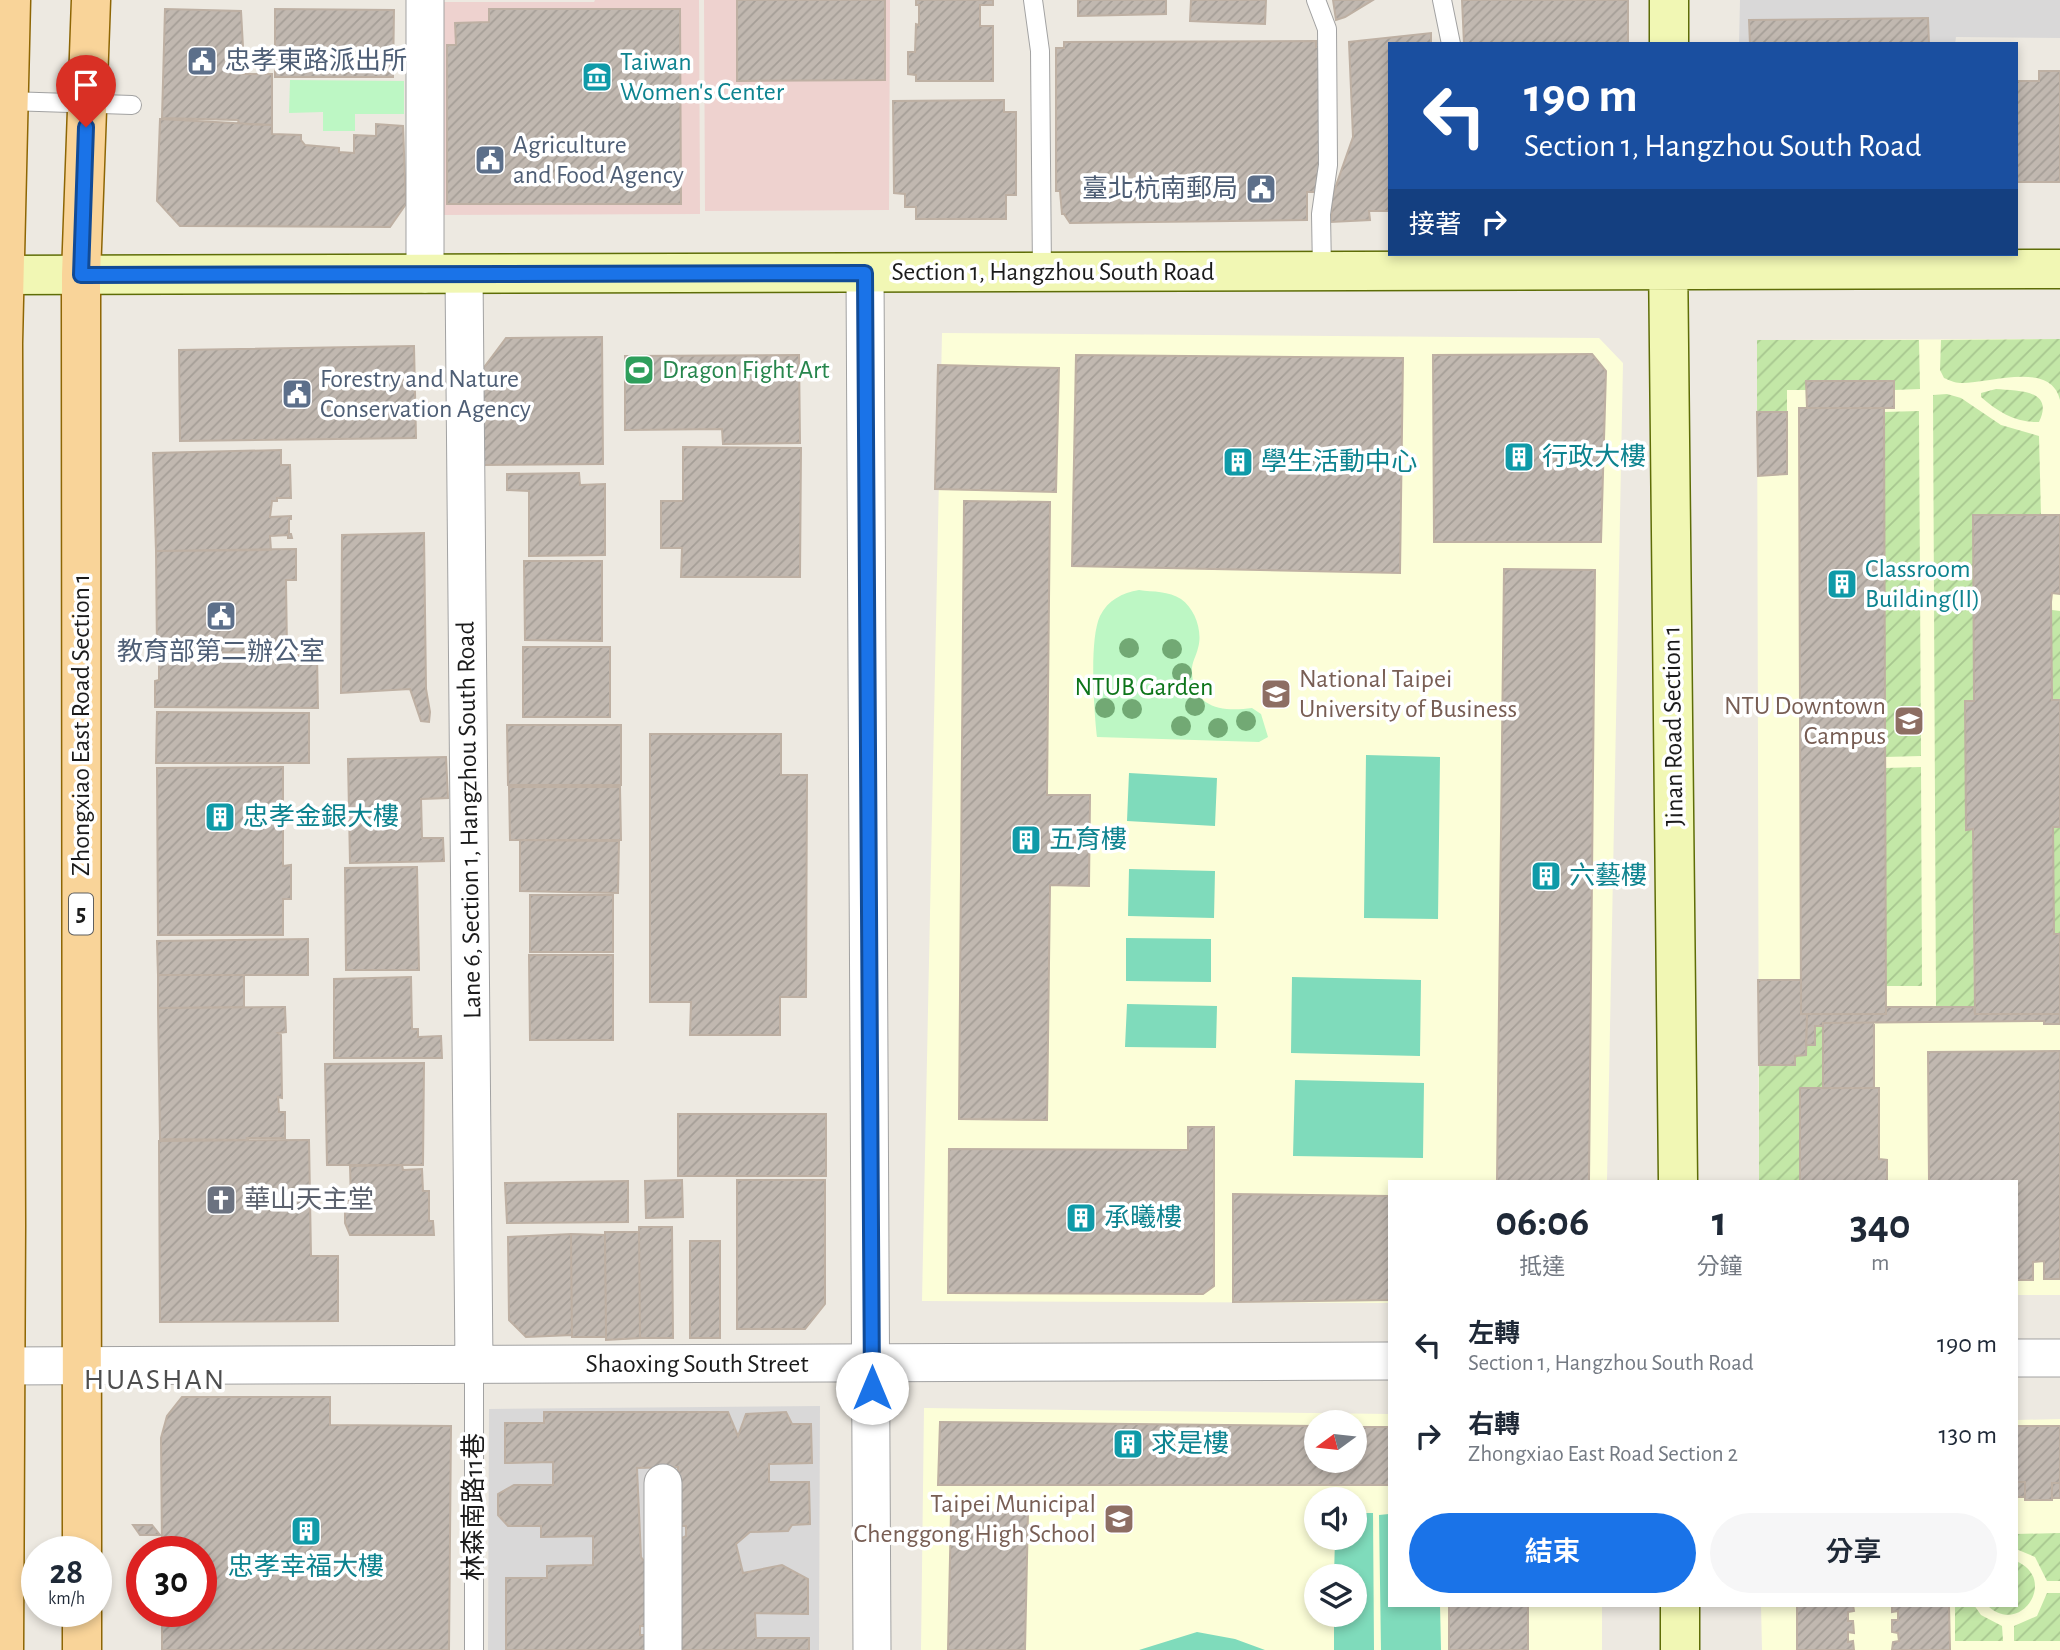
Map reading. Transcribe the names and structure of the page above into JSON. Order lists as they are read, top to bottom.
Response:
{
  "streets": {
    "main road": ["Zhongxiao East Road Section 1", "5"],
    "street": [
      "Section 1, Hangzhou South Road",
      "Jinan Road Section 1",
      "Lane 6, Section 1, Hangzhou South Road",
      "Shaoxing South Street"
    ],
    "lane": ["林森南路11巷"]
  },
  "crossings": [
    ["Section 1, Hangzhou South Road", "Zhongxiao East Road Section 1"],
    ["Section 1, Hangzhou South Road", "Jinan Road Section 1"],
    ["Section 1, Hangzhou South Road", "Lane 6, Section 1, Hangzhou South Road"],
    ["Section 1, Hangzhou South Road", "5"],
    ["Zhongxiao East Road Section 1", "5"],
    ["Zhongxiao East Road Section 1", "Shaoxing South Street"],
    ["Lane 6, Section 1, Hangzhou South Road", "Shaoxing South Street"],
    ["Lane 6, Section 1, Hangzhou South Road", "林森南路11巷"],
    ["Shaoxing South Street", "林森南路11巷"]
  ],
  "districts": ["HUASHAN"],
  "parks": ["NTUB Garden"],
  "places": {
    "public building": [
      "忠孝東路派出所",
      "Agriculture and Food Agency",
      "臺北杭南郵局",
      "Forestry and Nature Conservation Agency",
      "教育部第二辦公室"
    ],
    "museum": ["Taiwan Women's Center"],
    "sports": ["Dragon Fight Art"],
    "building": [
      "行政大樓",
      "學生活動中心",
      "Classroom Building(ΙΙ)",
      "忠孝金銀大樓",
      "五育樓",
      "六藝樓",
      "承曦樓",
      "求是樓",
      "忠孝幸福大樓"
    ],
    "school or university": ["National Taipei University of Business", "NTU Downtown Campus", "Taipei Municipal Chenggong High School"],
    "church": ["華山天主堂"]
  },
  "north": "left",
  "page": {
    "turn": ["190 m", "Section 1, Hangzhou South Road"],
    "then": "接著",
    "eta": [
      "06:06",
      "抵達",
      "1",
      "分鐘",
      "340",
      "m"
    ],
    "list": [
      {
        "name": "左轉",
        "note": "Section 1, Hangzhou South Road",
        "value": "190 m"
      },
      {
        "name": "右轉",
        "note": "Zhongxiao East Road Section 2",
        "value": "130 m"
      }
    ],
    "buttons": ["結束", "分享"],
    "speed": "28 km/h",
    "limit": "30"
  }
}
